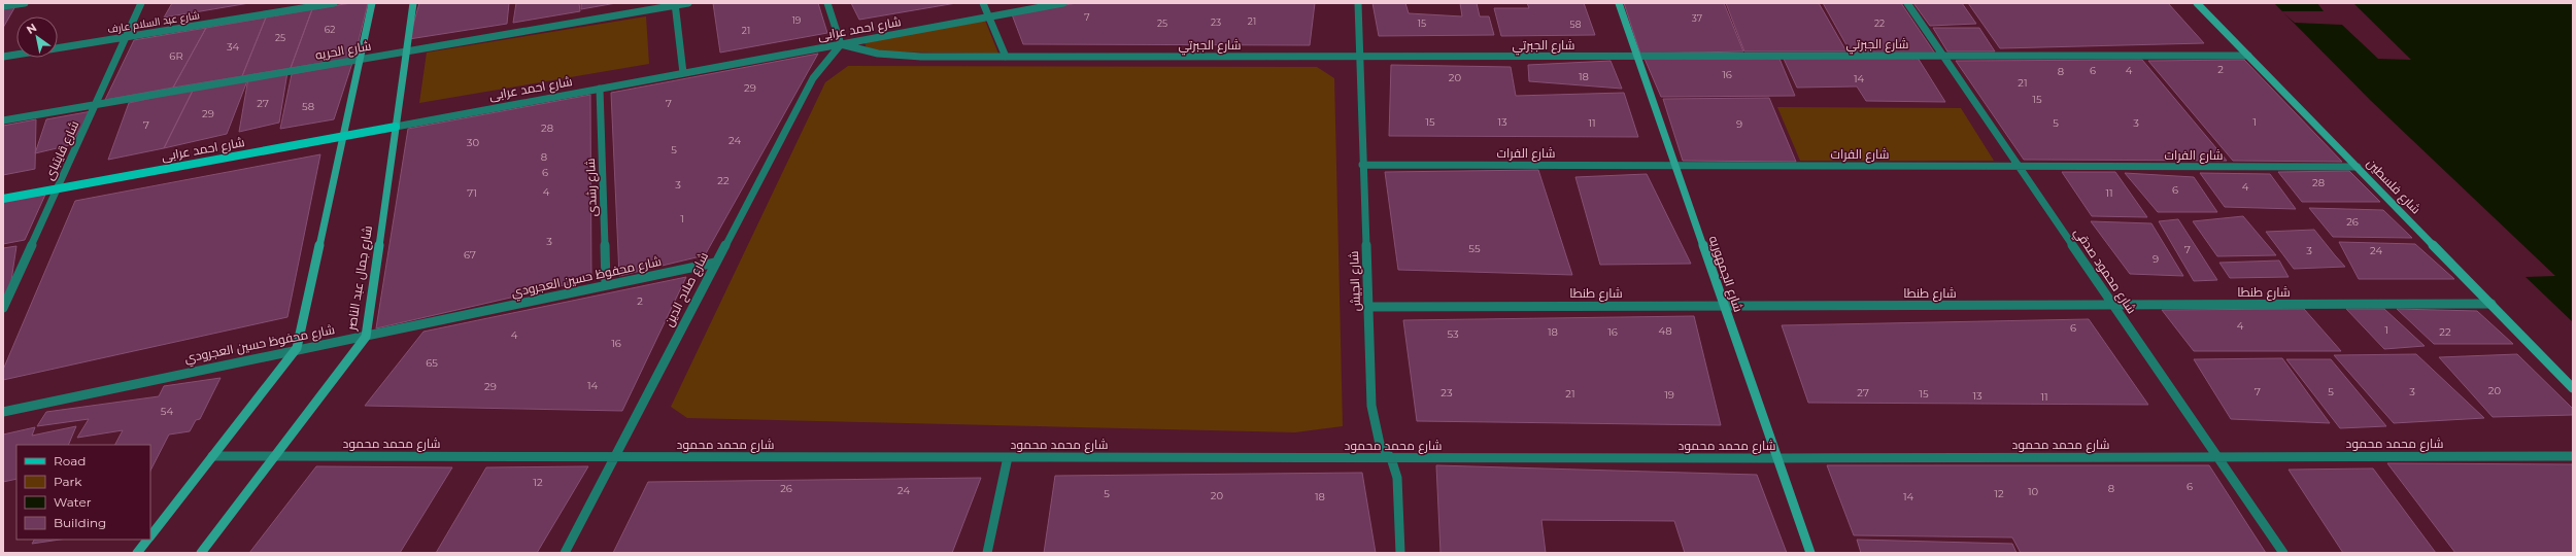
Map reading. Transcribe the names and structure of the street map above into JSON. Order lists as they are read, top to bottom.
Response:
{
  "streets": {
    "main road": [
      "شارع احمد عرابى",
      "شارع فلسطين",
      "شارع الجمهوريه",
      "شارع جمال عبد الناصر"
    ],
    "street": [
      "شارع عبد السلام عارف",
      "شارع الجبرتي",
      "شارع الحريه",
      "شارع قايتباى",
      "شارع الفرات",
      "شارع رشدى",
      "شارع محمود صدقي",
      "شارع محفوظ حسين العجرودي",
      "شارع الجيش",
      "شارع صلاح الدين",
      "شارع طنطا",
      "شارع محمد محمود"
    ]
  },
  "crossings": [
    ["شارع عبد السلام عارف", "شارع قايتباى"],
    ["شارع احمد عرابى", "شارع الجبرتي"],
    ["شارع احمد عرابى", "شارع قايتباى"],
    ["شارع احمد عرابى", "شارع رشدى"],
    ["شارع احمد عرابى", "شارع جمال عبد الناصر"],
    ["شارع احمد عرابى", "شارع صلاح الدين"],
    ["شارع الجبرتي", "شارع فلسطين"],
    ["شارع الجبرتي", "شارع محمود صدقي"],
    ["شارع الجبرتي", "شارع الجمهوريه"],
    ["شارع الجبرتي", "شارع الجيش"],
    ["شارع الجبرتي", "شارع صلاح الدين"],
    ["شارع الحريه", "شارع قايتباى"],
    ["شارع الحريه", "شارع جمال عبد الناصر"],
    ["شارع الفرات", "شارع فلسطين"],
    ["شارع الفرات", "شارع محمود صدقي"],
    ["شارع الفرات", "شارع الجمهوريه"],
    ["شارع الفرات", "شارع الجيش"],
    ["شارع فلسطين", "شارع طنطا"],
    ["شارع رشدى", "شارع محفوظ حسين العجرودي"],
    ["شارع محمود صدقي", "شارع طنطا"],
    ["شارع محمود صدقي", "شارع محمد محمود"],
    ["شارع الجمهوريه", "شارع طنطا"],
    ["شارع الجمهوريه", "شارع محمد محمود"],
    ["شارع محفوظ حسين العجرودي", "شارع جمال عبد الناصر"],
    ["شارع محفوظ حسين العجرودي", "شارع صلاح الدين"],
    ["شارع جمال عبد الناصر", "شارع محمد محمود"],
    ["شارع الجيش", "شارع طنطا"],
    ["شارع الجيش", "شارع محمد محمود"],
    ["شارع صلاح الدين", "شارع محمد محمود"]
  ],
  "house_numbers": [
    "7",
    "37",
    "19",
    "21",
    "23",
    "25",
    "15",
    "22",
    "58",
    "62",
    "21",
    "25",
    "34",
    "6R",
    "2",
    "6",
    "4",
    "8",
    "16",
    "18",
    "20",
    "14",
    "21",
    "29",
    "15",
    "27",
    "7",
    "58",
    "29",
    "15",
    "13",
    "1",
    "11",
    "5",
    "3",
    "9",
    "7",
    "28",
    "24",
    "30",
    "5",
    "8",
    "6",
    "22",
    "28",
    "3",
    "4",
    "6",
    "4",
    "71",
    "11",
    "1",
    "26",
    "3",
    "55",
    "7",
    "3",
    "24",
    "67",
    "9",
    "2",
    "4",
    "6",
    "1",
    "48",
    "18",
    "16",
    "22",
    "53",
    "4",
    "16",
    "65",
    "14",
    "29",
    "20",
    "7",
    "5",
    "3",
    "23",
    "27",
    "21",
    "15",
    "19",
    "13",
    "11",
    "54",
    "12",
    "6",
    "26",
    "8",
    "24",
    "10",
    "5",
    "12",
    "20",
    "18",
    "14"
  ],
  "legend": [
    "Road",
    "Park",
    "Water",
    "Building"
  ],
  "north": "top left"
}
